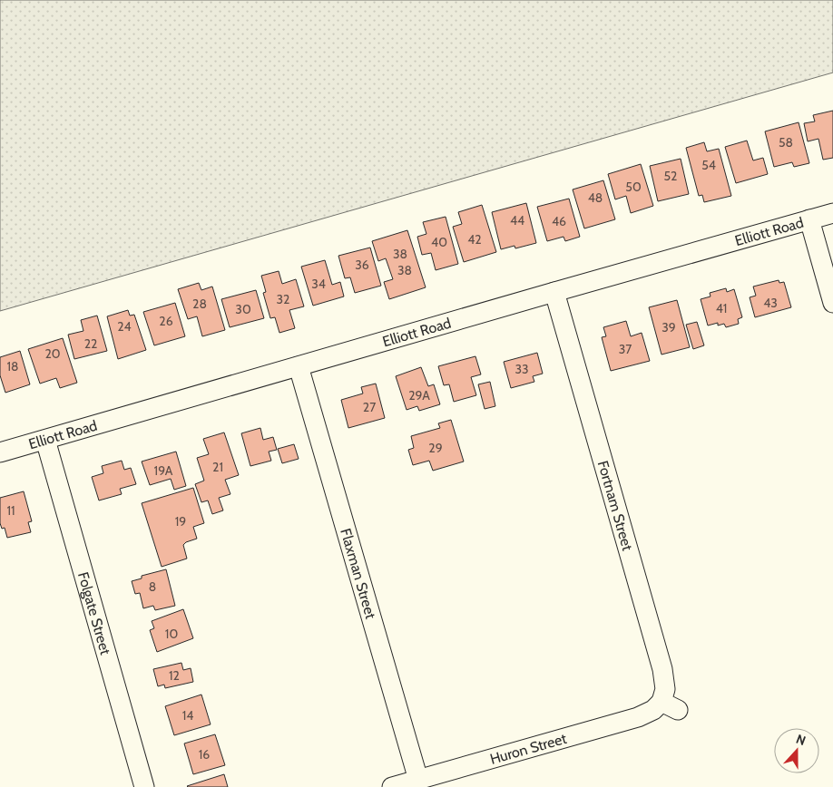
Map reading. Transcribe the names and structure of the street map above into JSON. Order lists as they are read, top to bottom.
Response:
{
  "streets": {
    "street": [
      "Elliott Road",
      "Fortnam Street",
      "Flaxman Street",
      "Folgate Street",
      "Huron Street"
    ]
  },
  "crossings": [
    ["Elliott Road", "Fortnam Street"],
    ["Elliott Road", "Flaxman Street"],
    ["Elliott Road", "Folgate Street"],
    ["Fortnam Street", "Huron Street"],
    ["Flaxman Street", "Huron Street"]
  ],
  "house_numbers": [
    "58",
    "54",
    "52",
    "50",
    "48",
    "44",
    "46",
    "42",
    "40",
    "38",
    "36",
    "38",
    "34",
    "32",
    "43",
    "28",
    "41",
    "30",
    "26",
    "24",
    "39",
    "22",
    "37",
    "20",
    "18",
    "33",
    "29A",
    "27",
    "29",
    "21",
    "19A",
    "11",
    "19",
    "8",
    "10",
    "12",
    "14",
    "16"
  ],
  "north": "top"
}
